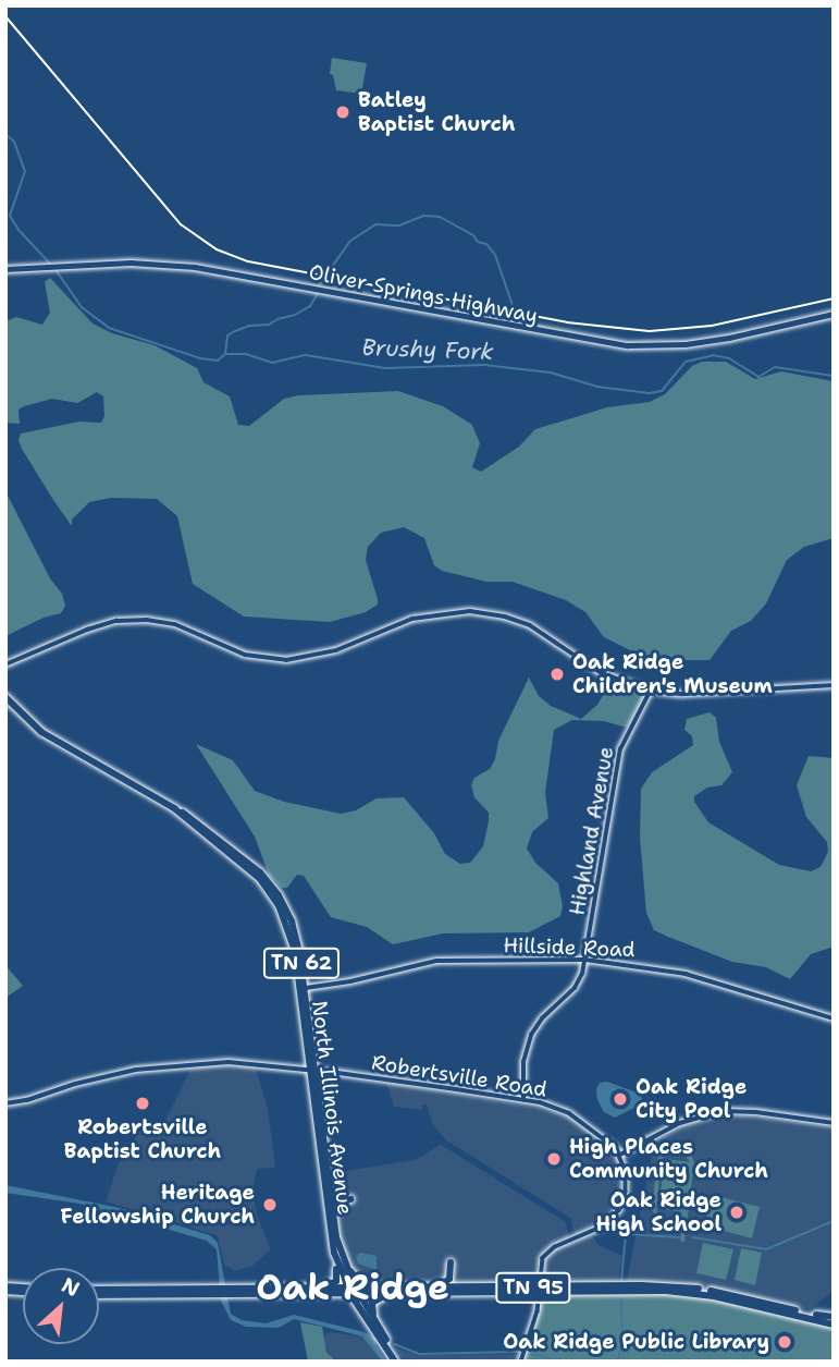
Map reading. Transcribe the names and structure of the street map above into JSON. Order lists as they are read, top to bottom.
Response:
{
  "streets": {
    "highway": ["TN 62", "North Illinois Avenue", "TN 95"],
    "main road": ["Oliver Springs Highway"],
    "street": ["Highland Avenue", "Hillside Road", "Robertsville Road"]
  },
  "crossings": [
    ["Highland Avenue", "Hillside Road"],
    ["Highland Avenue", "Robertsville Road"],
    ["Hillside Road", "North Illinois Avenue"],
    ["TN 62", "Robertsville Road"],
    ["TN 62", "North Illinois Avenue"],
    ["TN 62", "TN 95"],
    ["Robertsville Road", "North Illinois Avenue"],
    ["North Illinois Avenue", "TN 95"]
  ],
  "districts": ["Oak Ridge"],
  "water": ["Brushy Fork"],
  "places": [
    "Batley Baptist Church",
    "Oak Ridge Children's Museum",
    "Oak Ridge City Pool",
    "Robertsville Baptist Church",
    "High Places Community Church",
    "Heritage Fellowship Church",
    "Oak Ridge High School",
    "Oak Ridge Public Library"
  ],
  "north": "top right"
}
